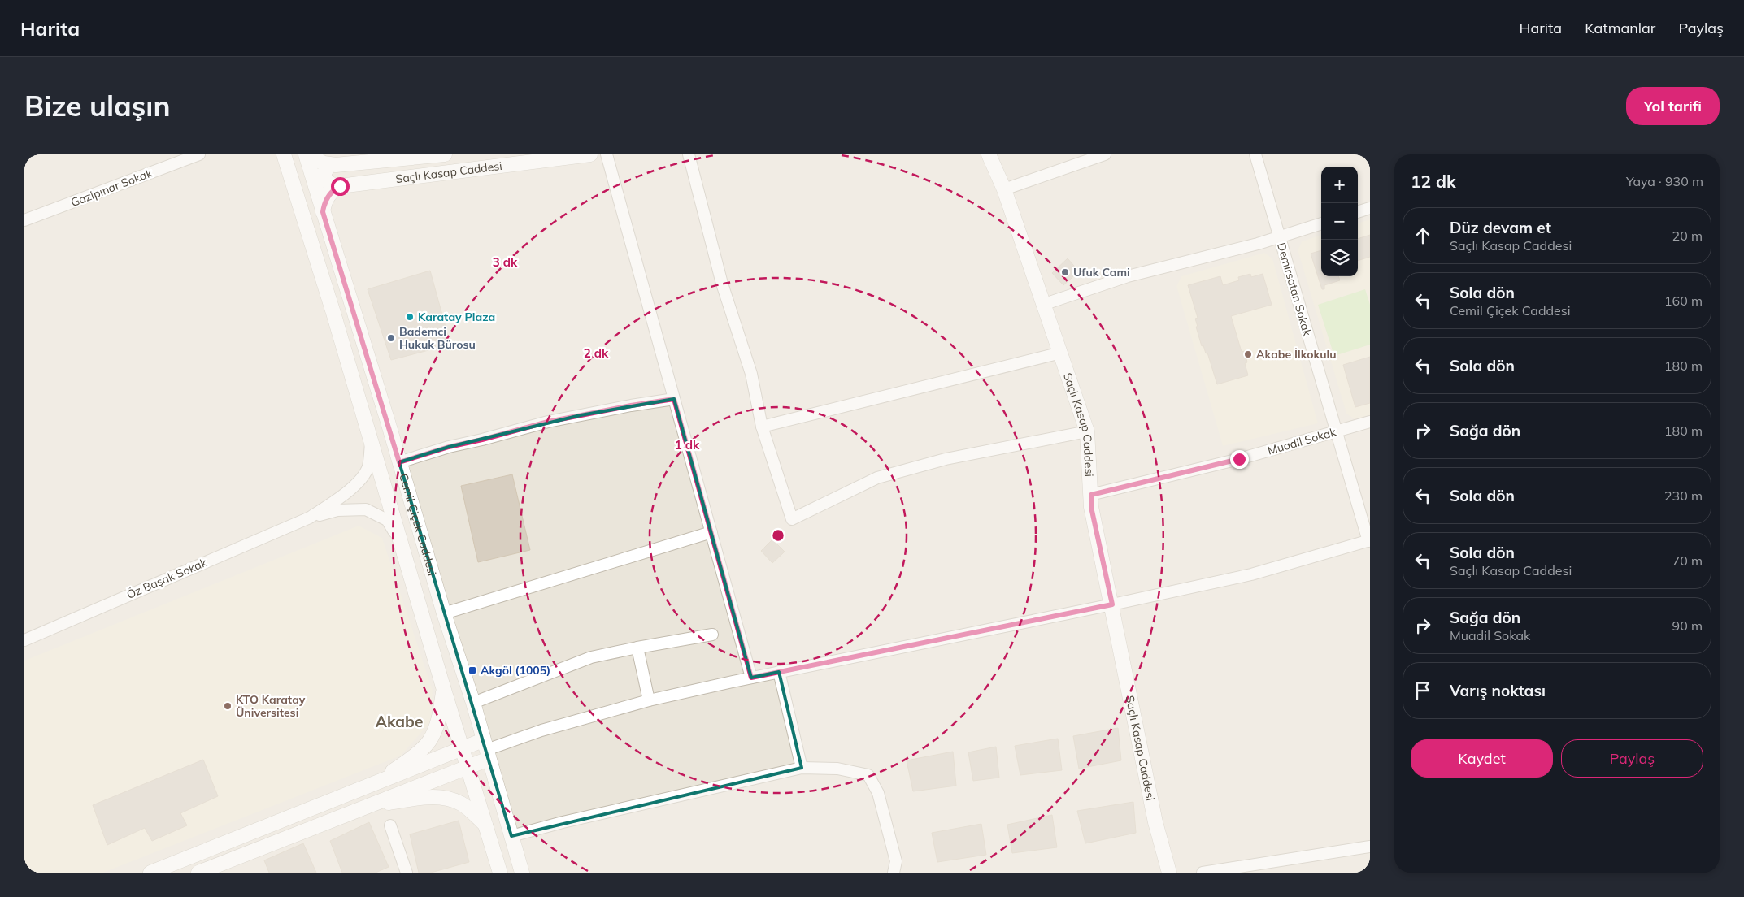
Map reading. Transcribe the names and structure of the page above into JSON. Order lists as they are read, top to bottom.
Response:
{
  "streets": {
    "street": [
      "Saçlı Kasap Caddesi",
      "Gazipınar Sokak",
      "Demirsatan Sokak",
      "Muadil Sokak",
      "Cemil Çiçek Caddesi",
      "Öz Başak Sokak"
    ]
  },
  "crossings": [
    ["Saçlı Kasap Caddesi", "Muadil Sokak"],
    ["Demirsatan Sokak", "Muadil Sokak"]
  ],
  "districts": ["Akabe"],
  "places": {
    "other": [
      "Ufuk Cami",
      "Karatay Plaza",
      "Bademci Hukuk Bürosu",
      "Akabe İlkokulu",
      "KTO Karatay Üniversitesi"
    ],
    "transit": ["Akgöl (1005)"]
  },
  "page": {
    "header": "Harita",
    "nav": ["Harita", "Katmanlar", "Paylaş"],
    "buttons": [
      "Yol tarifi",
      ["Kaydet", "Paylaş"]
    ],
    "title": "Bize ulaşın",
    "heading": ["12 dk", "Yaya · 930 m"],
    "map_buttons": ["+", "−"],
    "list": [
      ["Düz devam et", "Saçlı Kasap Caddesi", "20 m"],
      ["Sola dön", "Cemil Çiçek Caddesi", "160 m"],
      ["Sola dön", "180 m"],
      ["Sağa dön", "180 m"],
      ["Sola dön", "230 m"],
      ["Sola dön", "Saçlı Kasap Caddesi", "70 m"],
      ["Sağa dön", "Muadil Sokak", "90 m"],
      "Varış noktası"
    ]
  },
  "rings": ["3 dk", "2 dk", "1 dk"]
}
